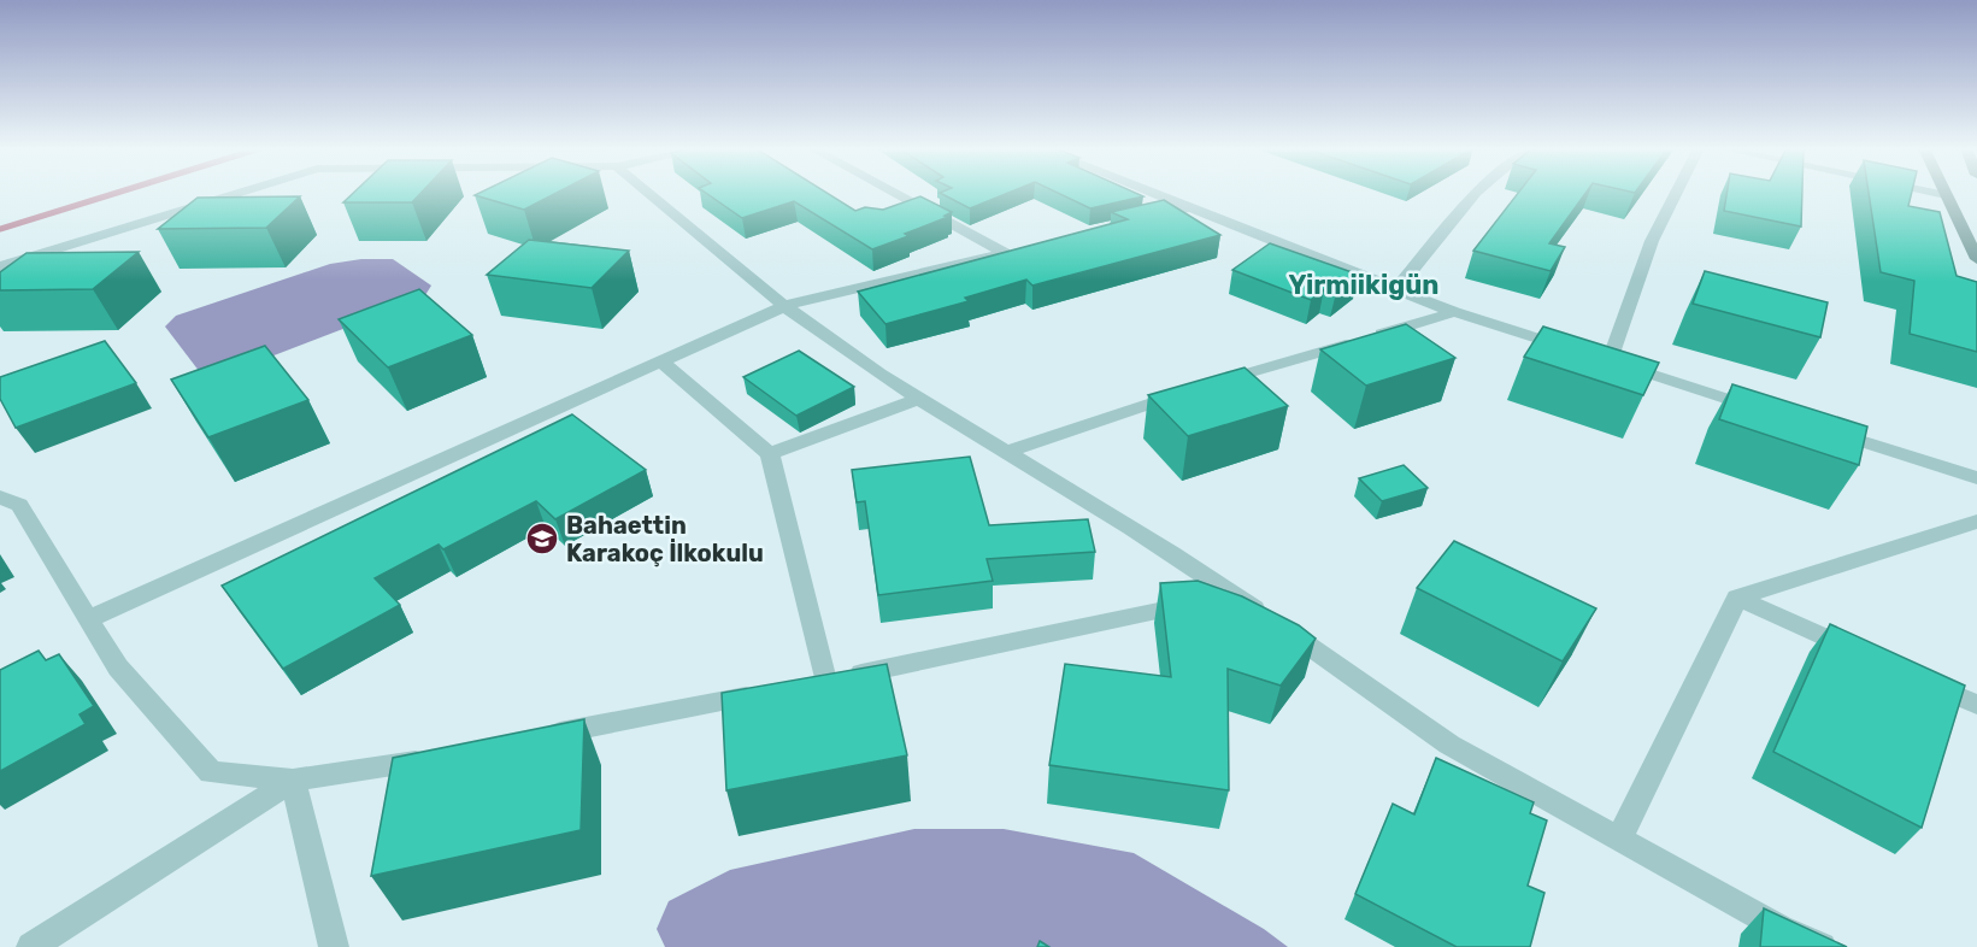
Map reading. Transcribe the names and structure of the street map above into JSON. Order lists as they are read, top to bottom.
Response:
{
  "districts": ["Yirmiikigün"],
  "places": {
    "school or university": ["Bahaettin Karakoç İlkokulu"]
  }
}
